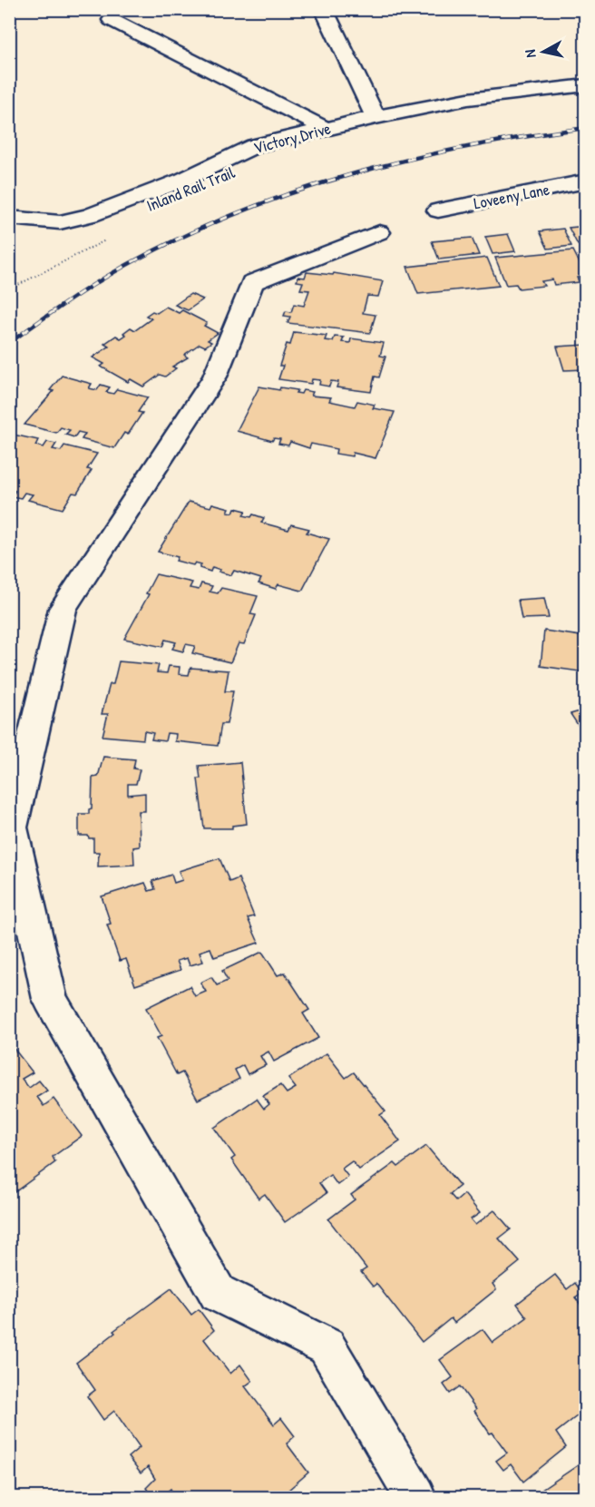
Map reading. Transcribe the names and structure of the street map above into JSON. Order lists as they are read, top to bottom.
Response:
{
  "streets": {
    "street": ["Victory Drive", "Loveeny Lane"]
  },
  "north": "left"
}
